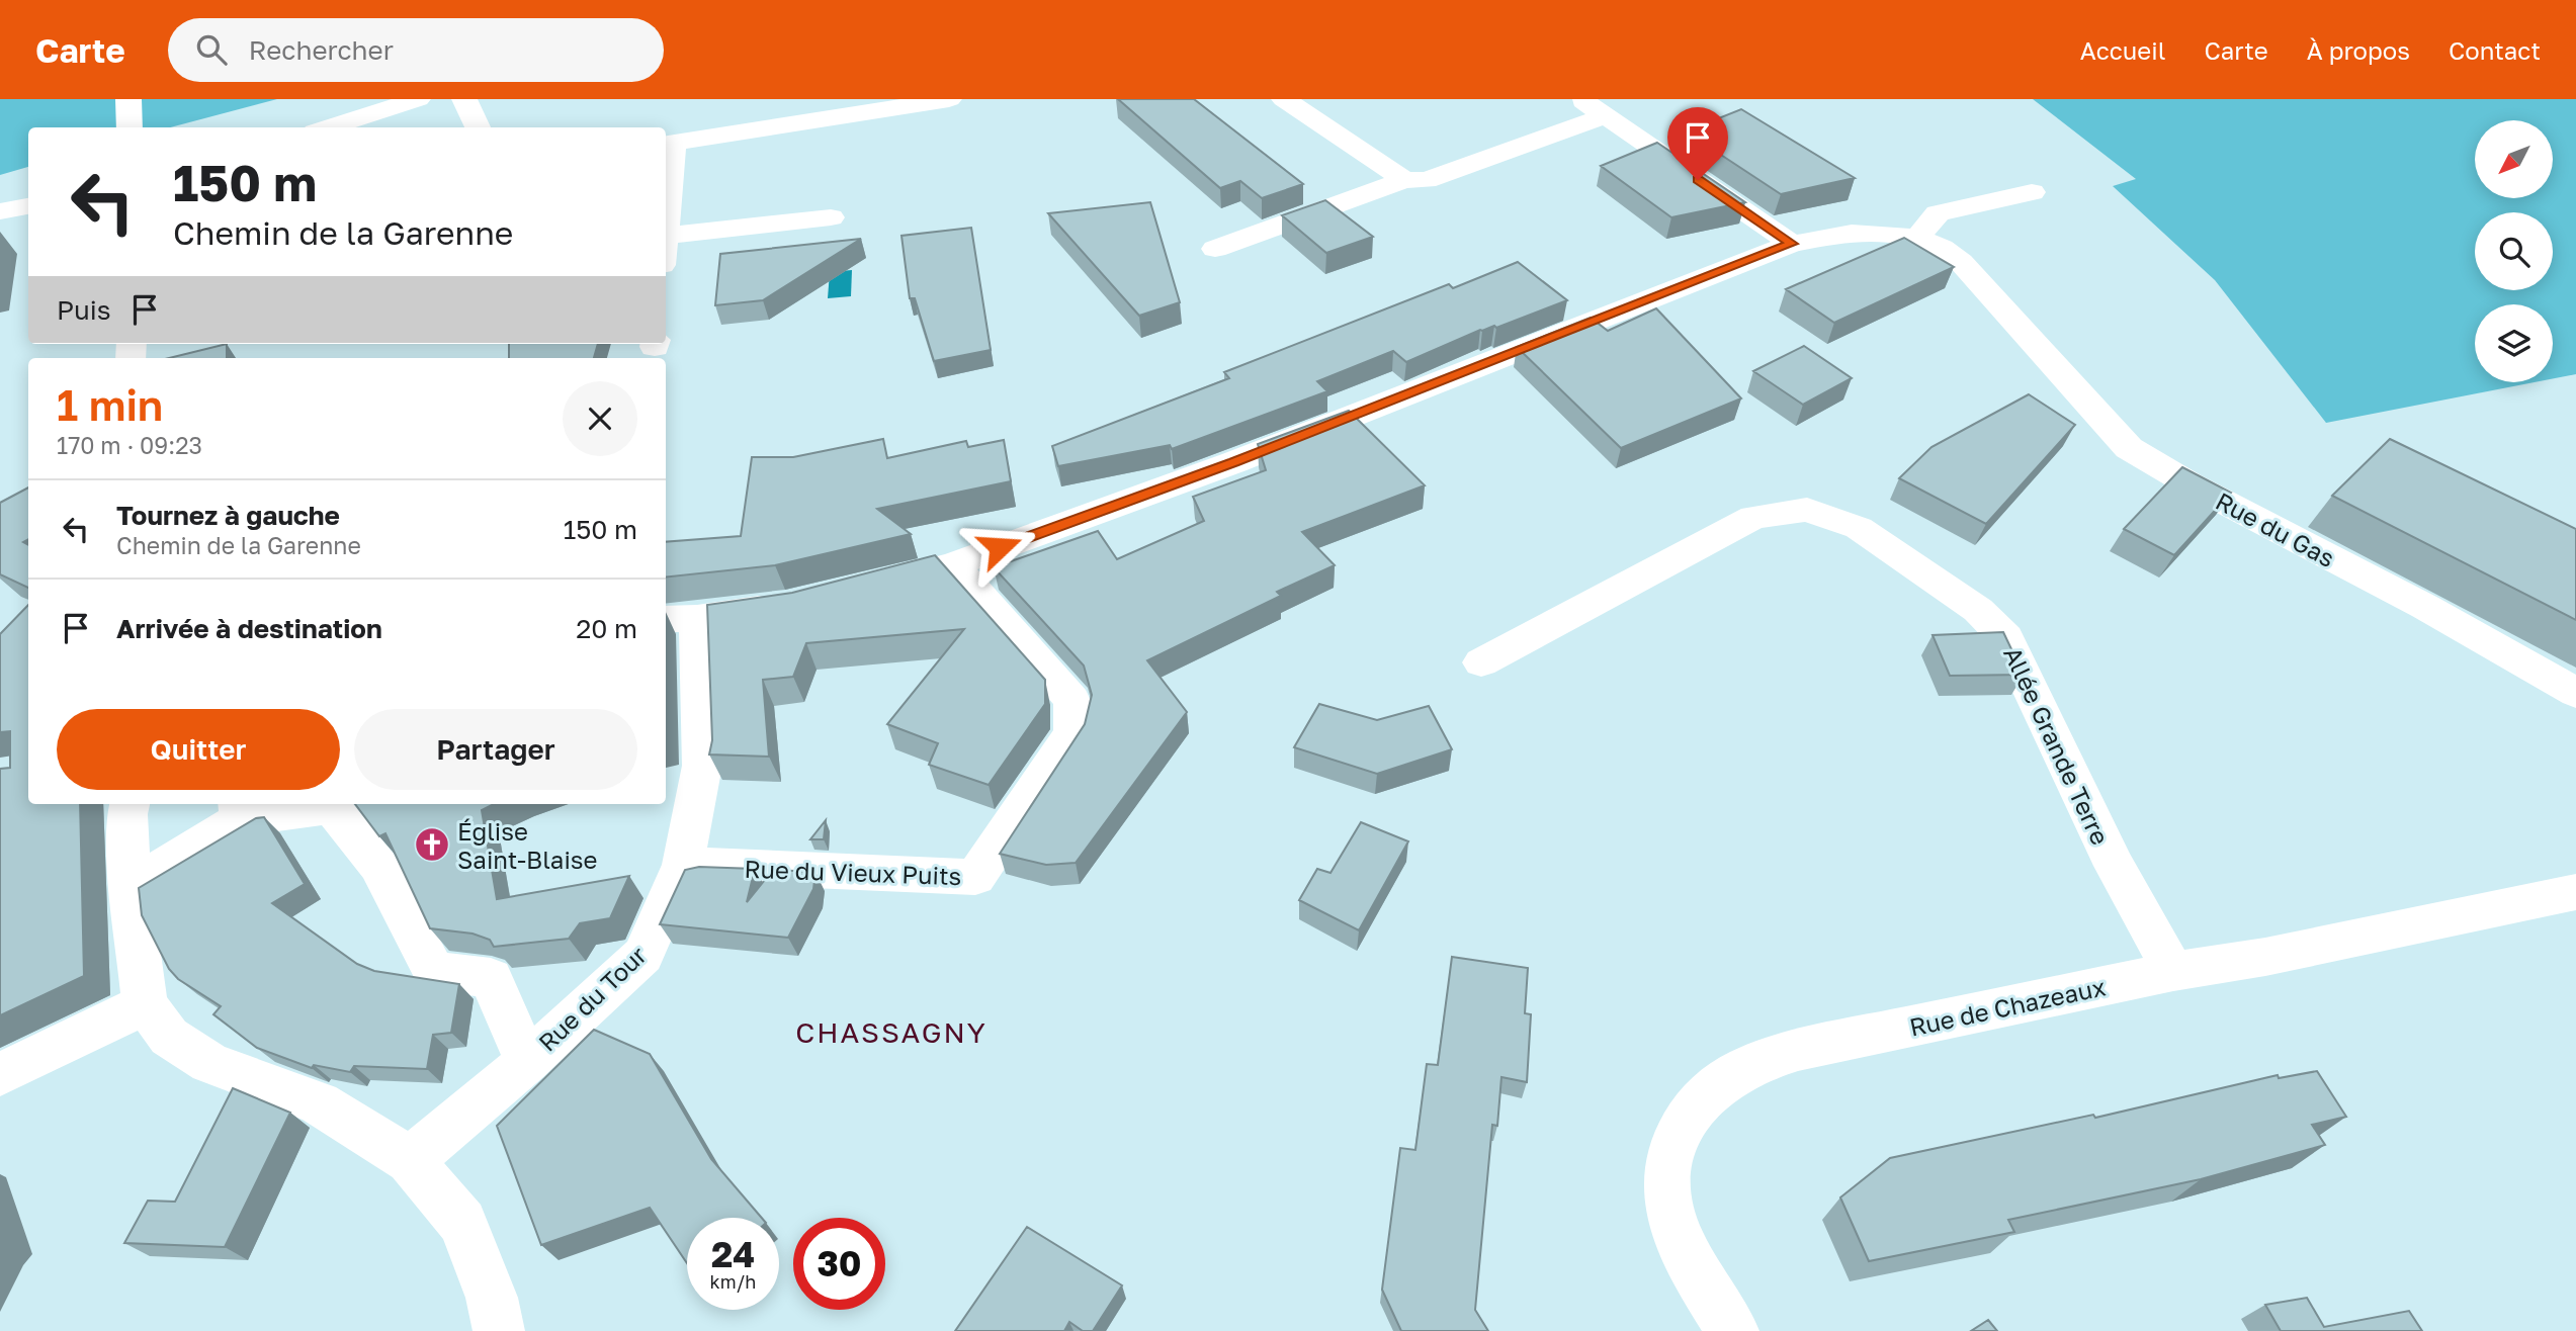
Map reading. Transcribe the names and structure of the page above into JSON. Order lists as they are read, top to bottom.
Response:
{
  "streets": {
    "street": [
      "Rue du Gas",
      "Allée Grande Terre",
      "Rue du Vieux Puits",
      "Rue du Tour",
      "Rue de Chazeaux"
    ]
  },
  "crossings": [
    ["Allée Grande Terre", "Rue de Chazeaux"],
    ["Rue du Vieux Puits", "Rue du Tour"]
  ],
  "districts": ["CHASSAGNY"],
  "places": {
    "church": ["Église Saint-Blaise"]
  },
  "north": "bottom left",
  "page": {
    "header": "Carte",
    "search": "Rechercher",
    "nav": [
      "Accueil",
      "Carte",
      "À propos",
      "Contact"
    ],
    "turn": ["150 m", "Chemin de la Garenne"],
    "then": "Puis",
    "heading": ["1 min", "170 m · 09:23"],
    "list": [
      {
        "name": "Tournez à gauche",
        "note": "Chemin de la Garenne",
        "value": "150 m"
      },
      {
        "name": "Arrivée à destination",
        "value": "20 m"
      }
    ],
    "buttons": ["Quitter", "Partager"],
    "speed": "24 km/h",
    "limit": "30"
  }
}
